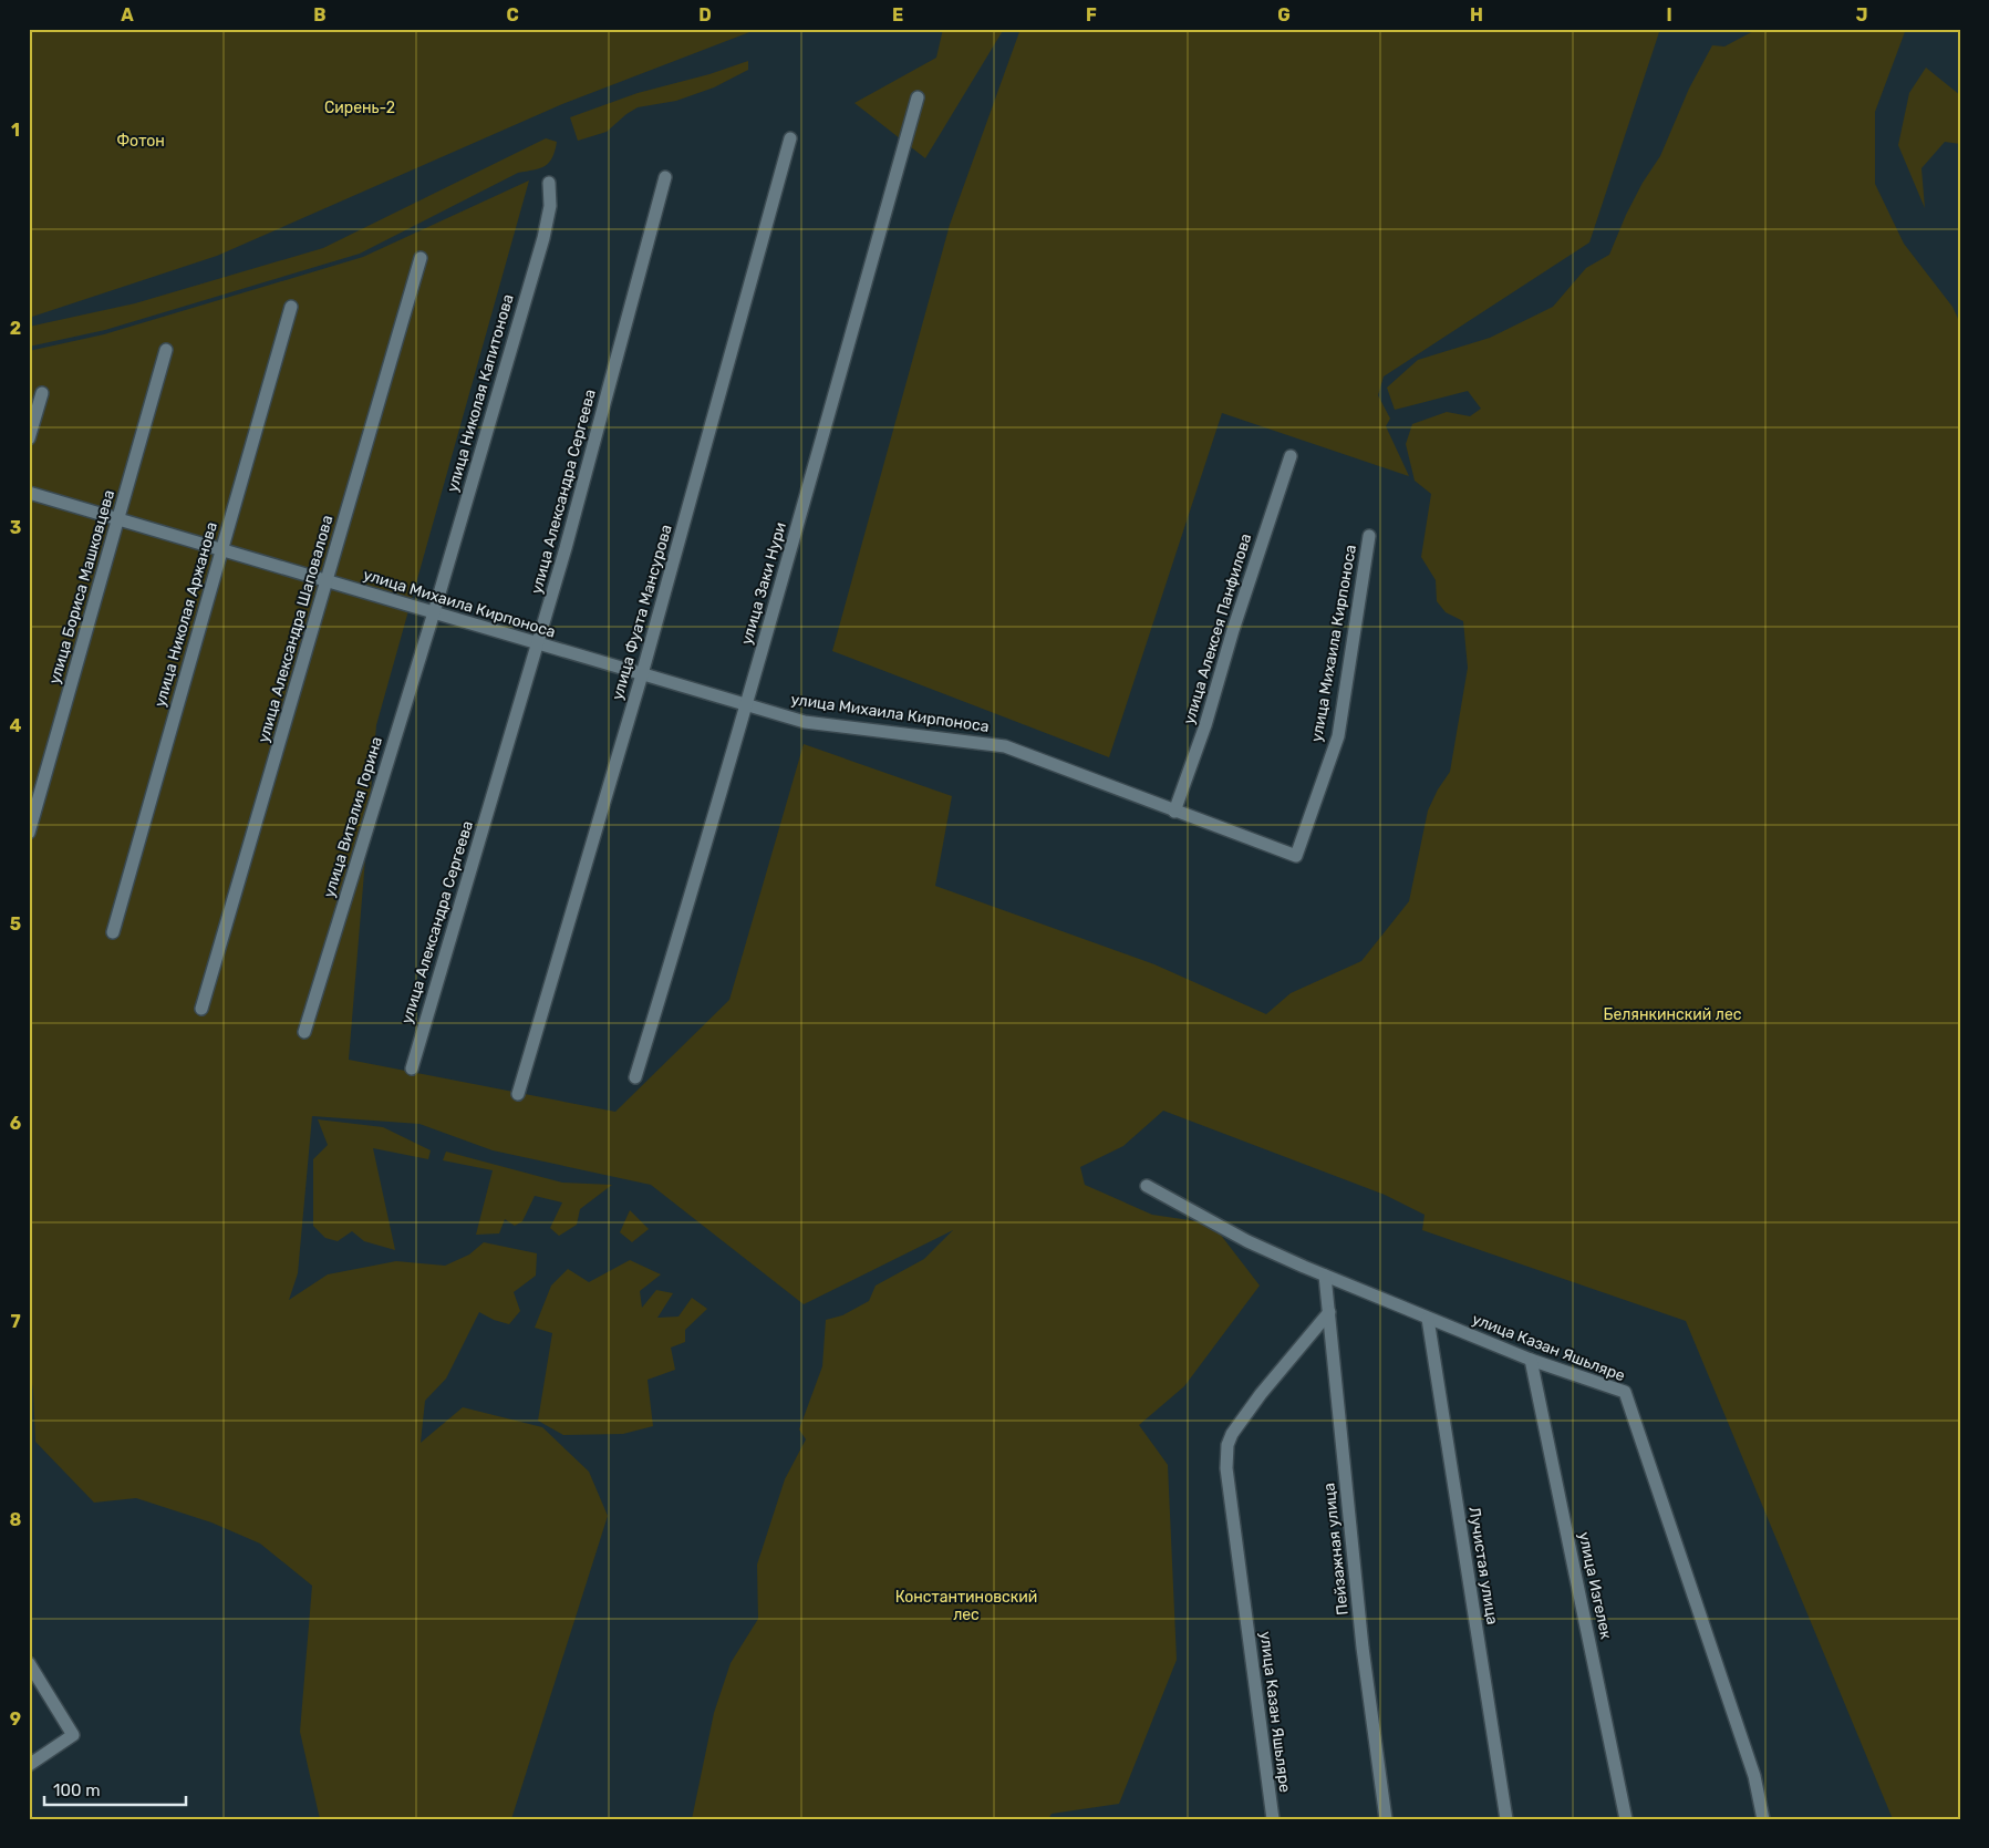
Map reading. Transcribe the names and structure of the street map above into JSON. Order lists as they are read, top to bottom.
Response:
{
  "streets": {
    "street": [
      "улица Николая Капитонова",
      "улица Александра Сергеева",
      "улица Заки Нури",
      "улица Бориса Машковцева",
      "улица Михаила Кирпоноса",
      "улица Фуата Мансурова",
      "улица Николая Аржанова",
      "улица Александра Шаповалова",
      "улица Алексея Панфилова",
      "улица Виталия Горина",
      "улица Казан Яшьляре",
      "Пейзажная улица",
      "Лучистая улица",
      "улица Изгелек"
    ]
  },
  "crossings": [
    ["улица Николая Капитонова", "улица Михаила Кирпоноса"],
    ["улица Николая Капитонова", "улица Виталия Горина"],
    ["улица Александра Сергеева", "улица Михаила Кирпоноса"],
    ["улица Заки Нури", "улица Михаила Кирпоноса"],
    ["улица Бориса Машковцева", "улица Михаила Кирпоноса"],
    ["улица Михаила Кирпоноса", "улица Фуата Мансурова"],
    ["улица Михаила Кирпоноса", "улица Николая Аржанова"],
    ["улица Михаила Кирпоноса", "улица Александра Шаповалова"],
    ["улица Михаила Кирпоноса", "улица Алексея Панфилова"],
    ["улица Михаила Кирпоноса", "улица Виталия Горина"],
    ["улица Казан Яшьляре", "Пейзажная улица"],
    ["улица Казан Яшьляре", "Лучистая улица"],
    ["улица Казан Яшьляре", "улица Изгелек"]
  ],
  "parks": [
    "Сирень-2",
    "Фотон",
    "Белянкинский лес",
    "Константиновский лес"
  ],
  "scale_bar": "100 m",
  "grid": {
    "columns": [
      "A",
      "B",
      "C",
      "D",
      "E",
      "F",
      "G",
      "H",
      "I",
      "J"
    ],
    "rows": [
      "1",
      "2",
      "3",
      "4",
      "5",
      "6",
      "7",
      "8",
      "9"
    ]
  }
}
